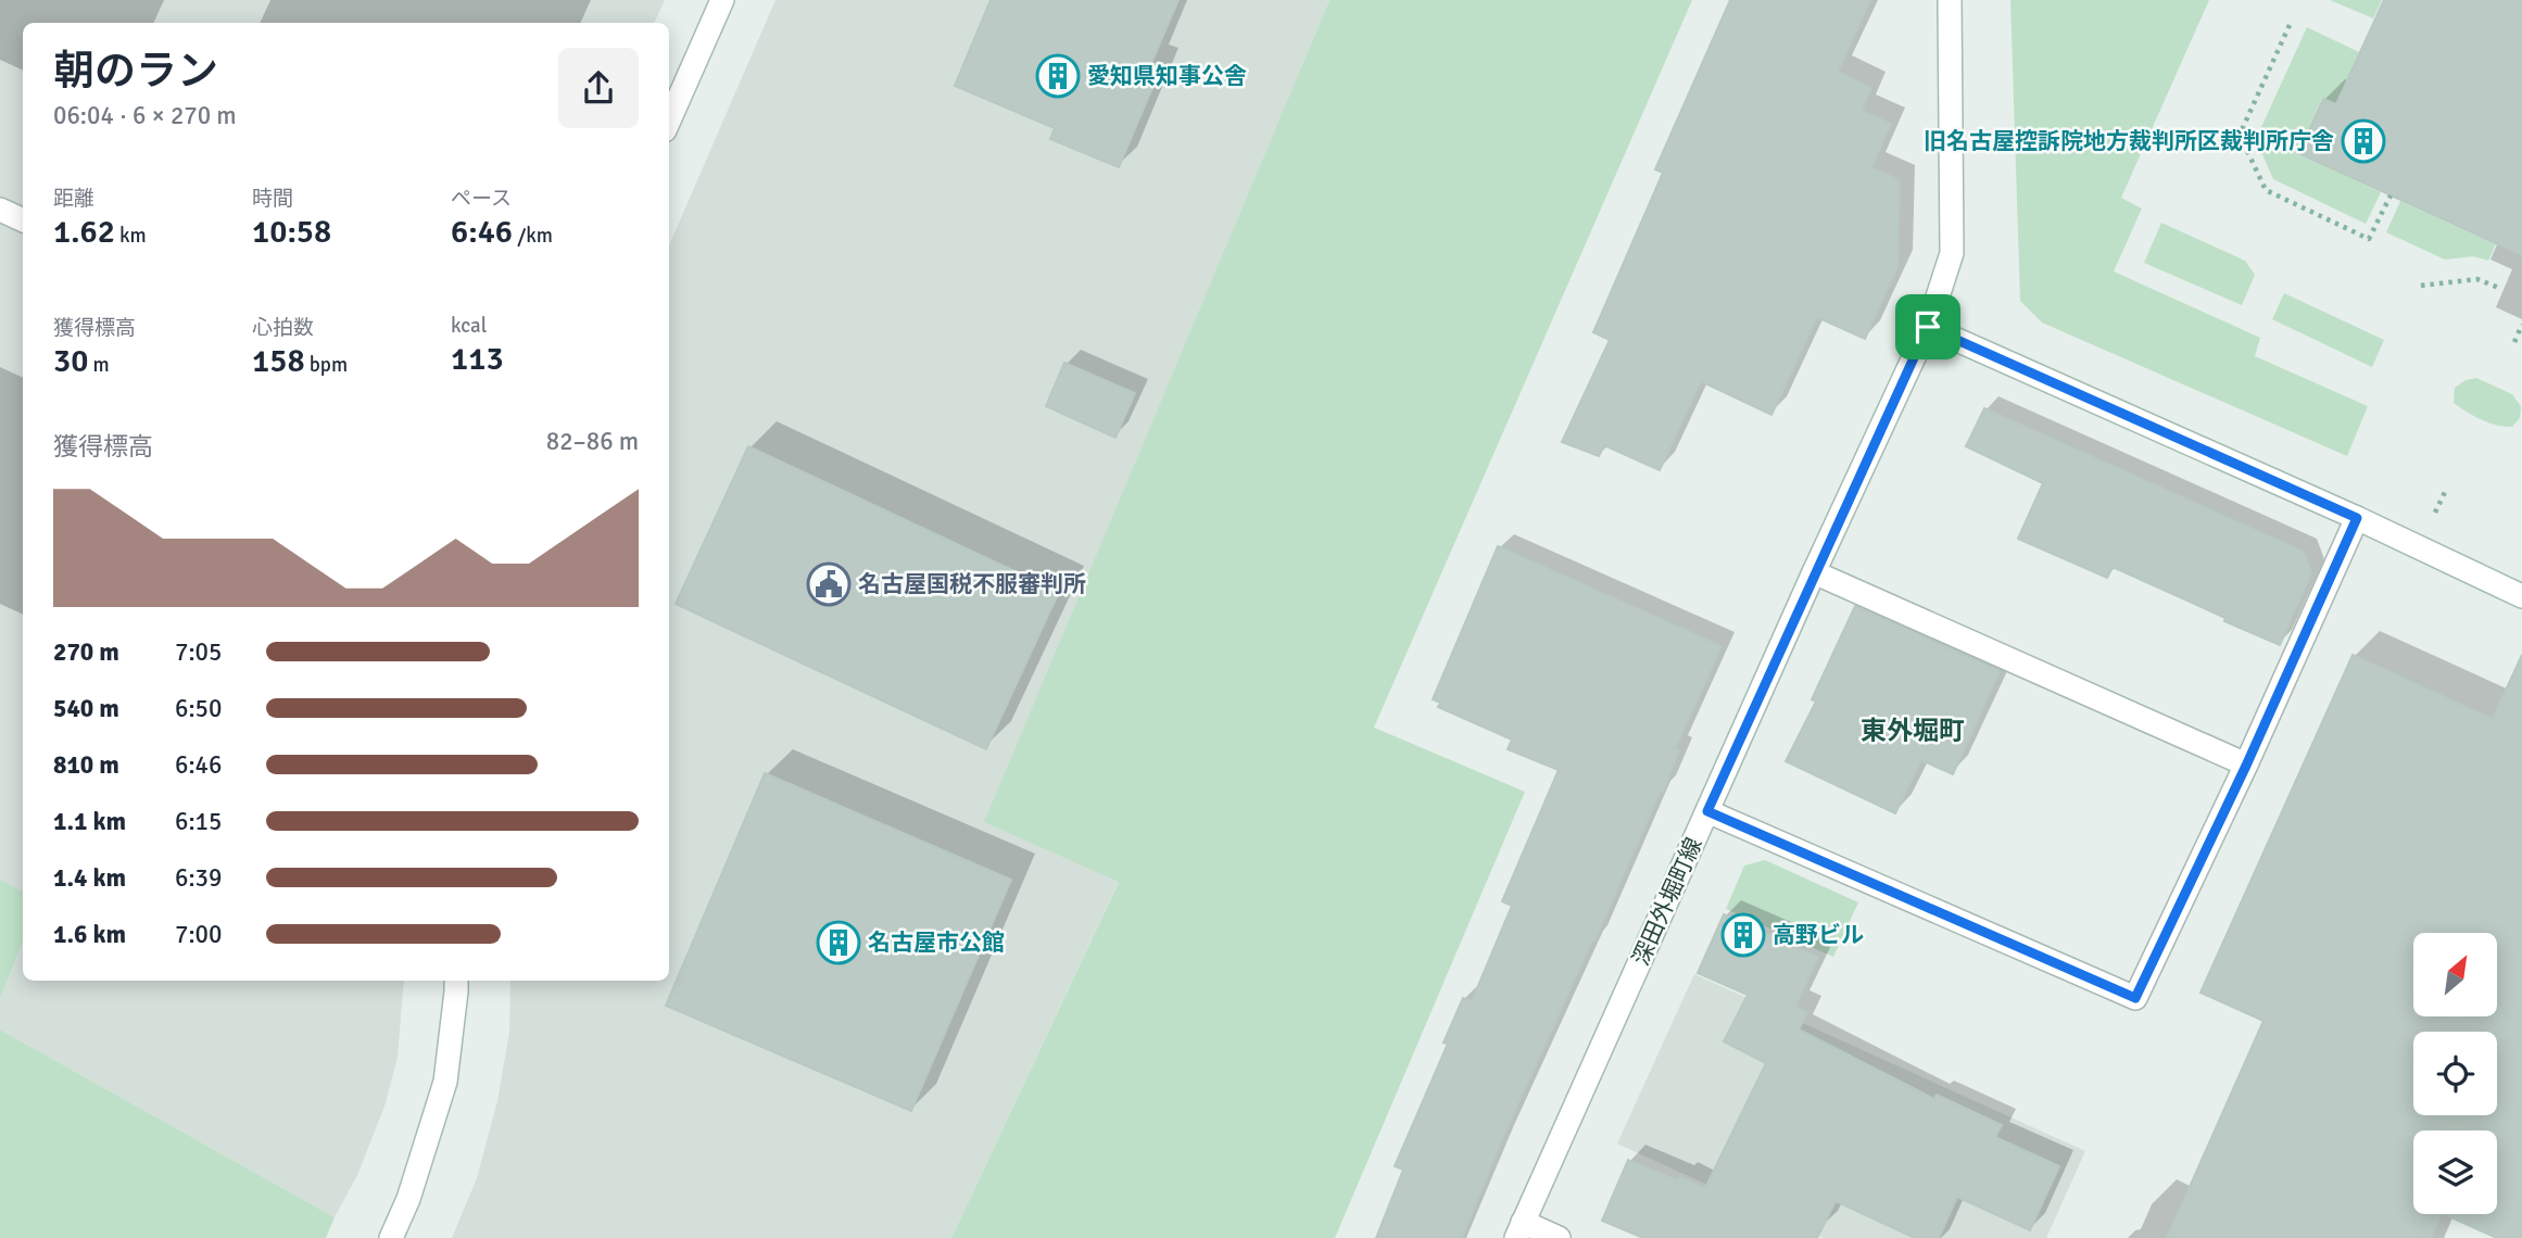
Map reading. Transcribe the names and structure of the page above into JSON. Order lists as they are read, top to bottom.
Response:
{
  "streets": {
    "street": ["深田外堀町線"]
  },
  "districts": ["東外堀町"],
  "places": {
    "building": [
      "愛知県知事公舎",
      "旧名古屋控訴院地方裁判所区裁判所庁舎",
      "高野ビル",
      "名古屋市公館"
    ],
    "public building": ["名古屋国税不服審判所"]
  },
  "north": "top right",
  "page": {
    "heading": ["朝のラン", "06:04 · 6 × 270 m"],
    "stats": [
      ["距離", "1.62 km"],
      ["時間", "10:58"],
      ["ペース", "6:46 /km"],
      ["獲得標高", "30 m"],
      ["心拍数", "158 bpm"],
      ["kcal", "113"]
    ],
    "chart": ["獲得標高", "82–86 m"],
    "list": [
      {
        "name": "270 m",
        "note": "7:05"
      },
      {
        "name": "540 m",
        "note": "6:50"
      },
      {
        "name": "810 m",
        "note": "6:46"
      },
      {
        "name": "1.1 km",
        "note": "6:15"
      },
      {
        "name": "1.4 km",
        "note": "6:39"
      },
      {
        "name": "1.6 km",
        "note": "7:00"
      }
    ]
  }
}
